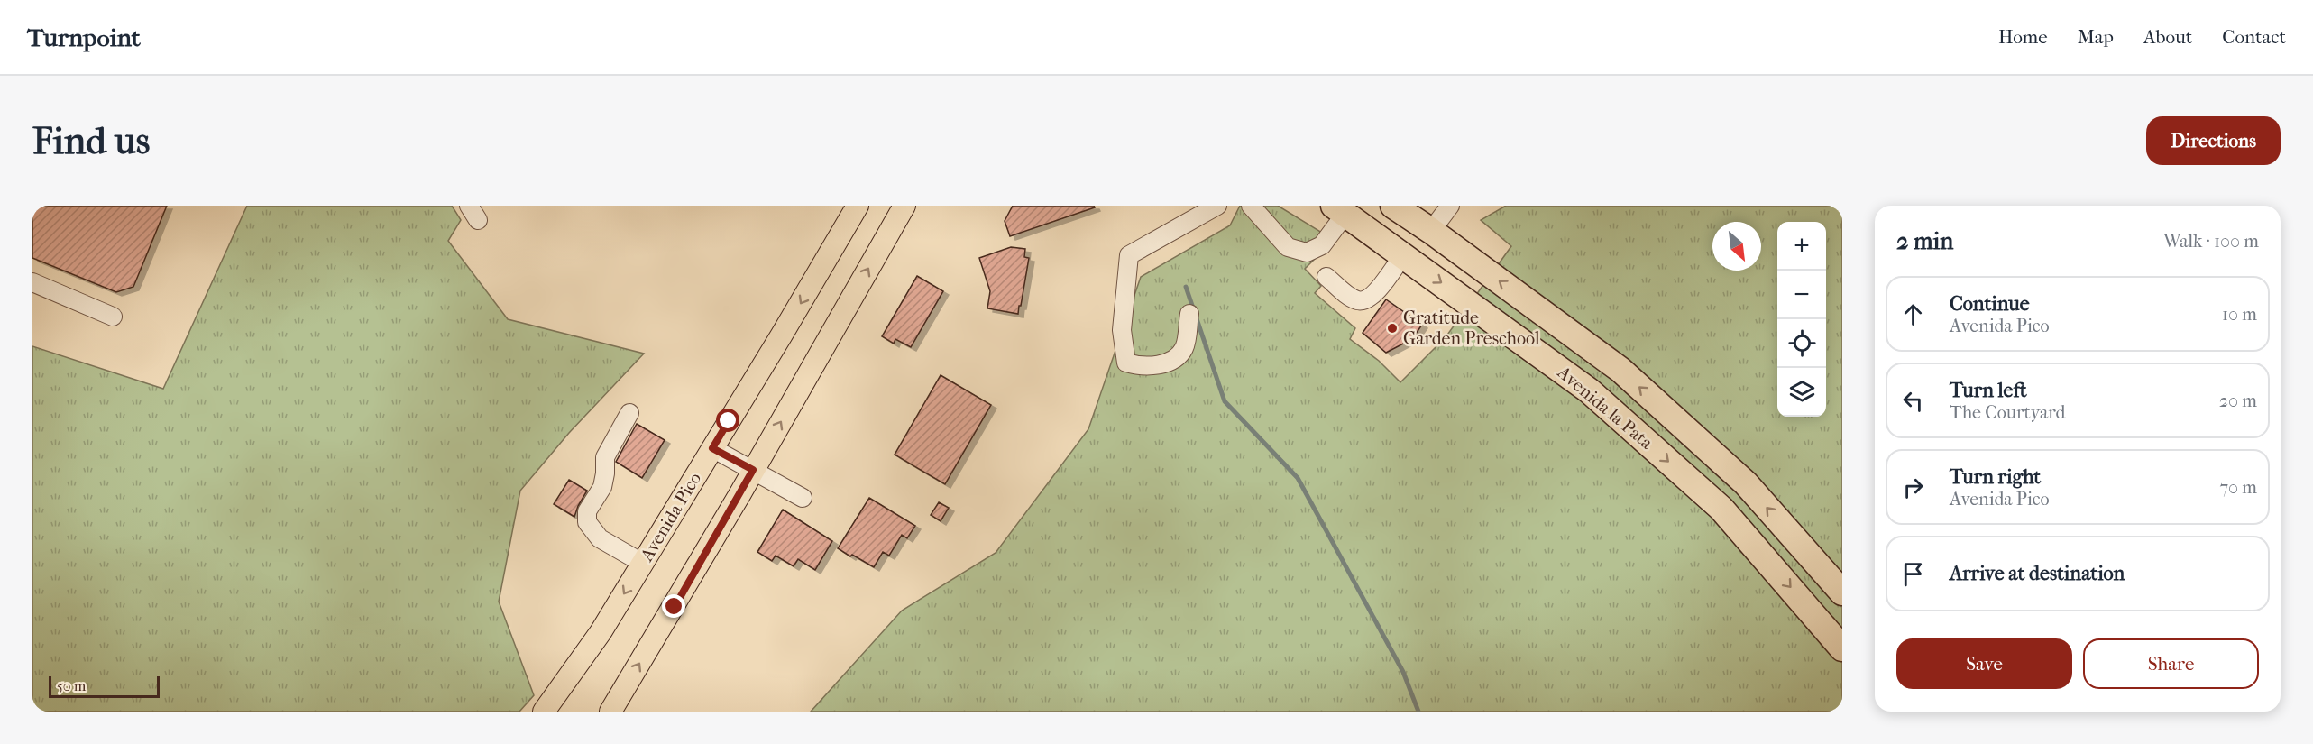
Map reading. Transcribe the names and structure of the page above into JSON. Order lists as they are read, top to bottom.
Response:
{
  "streets": {
    "highway": ["Avenida la Pata"],
    "main road": ["Avenida Pico"]
  },
  "places": ["Gratitude Garden Preschool"],
  "scale_bar": "50 m",
  "north": "bottom right",
  "page": {
    "header": "Turnpoint",
    "nav": [
      "Home",
      "Map",
      "About",
      "Contact"
    ],
    "buttons": [
      "Directions",
      ["Save", "Share"]
    ],
    "title": "Find us",
    "heading": ["2 min", "Walk · 100 m"],
    "map_buttons": ["+", "−"],
    "list": [
      ["Continue", "Avenida Pico", "10 m"],
      ["Turn left", "The Courtyard", "20 m"],
      ["Turn right", "Avenida Pico", "70 m"],
      "Arrive at destination"
    ],
    "scale": "50 m"
  }
}
